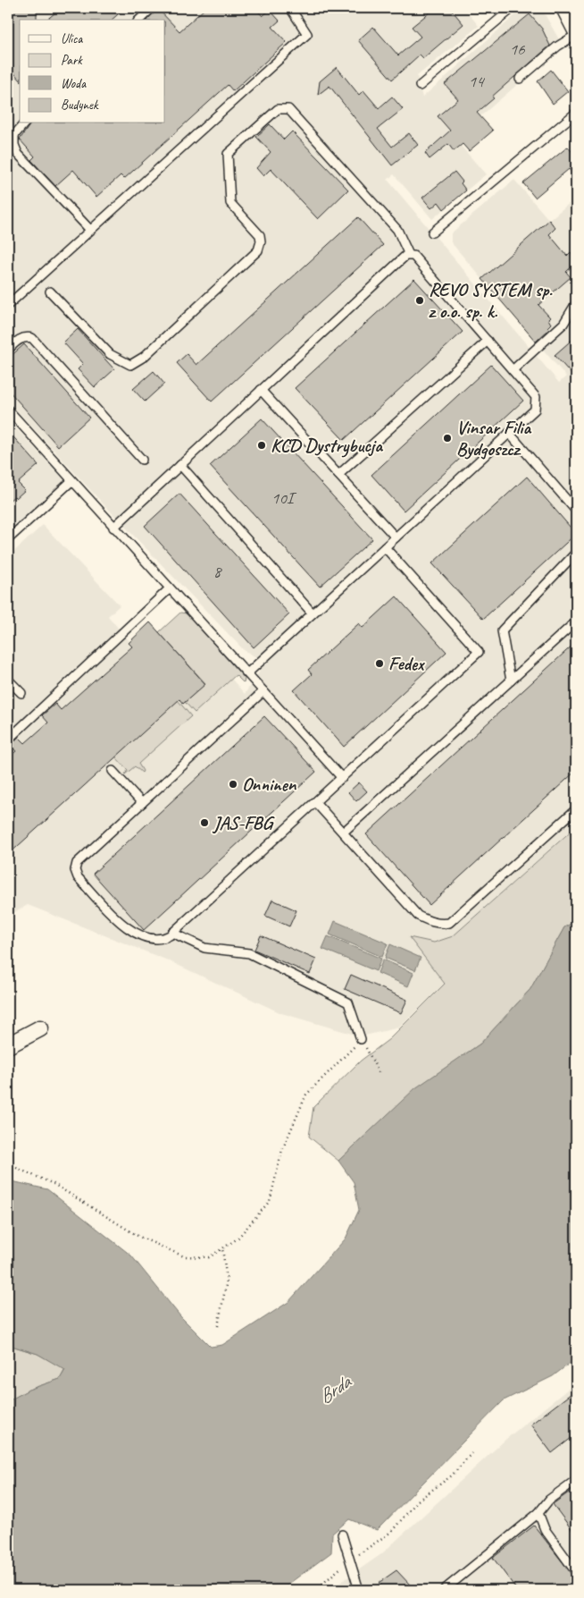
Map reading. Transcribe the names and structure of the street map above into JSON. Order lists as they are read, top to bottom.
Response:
{
  "water": ["Brda"],
  "places": [
    "REVO SYSTEM sp. z o.o. sp. k.",
    "Vinsar Filia Bydgoszcz",
    "KCD Dystrybucja",
    "Fedex",
    "Onninen",
    "JAS-FBG"
  ],
  "house_numbers": [
    "16",
    "14",
    "10I",
    "8"
  ],
  "legend": [
    "Ulica",
    "Park",
    "Woda",
    "Budynek"
  ]
}
